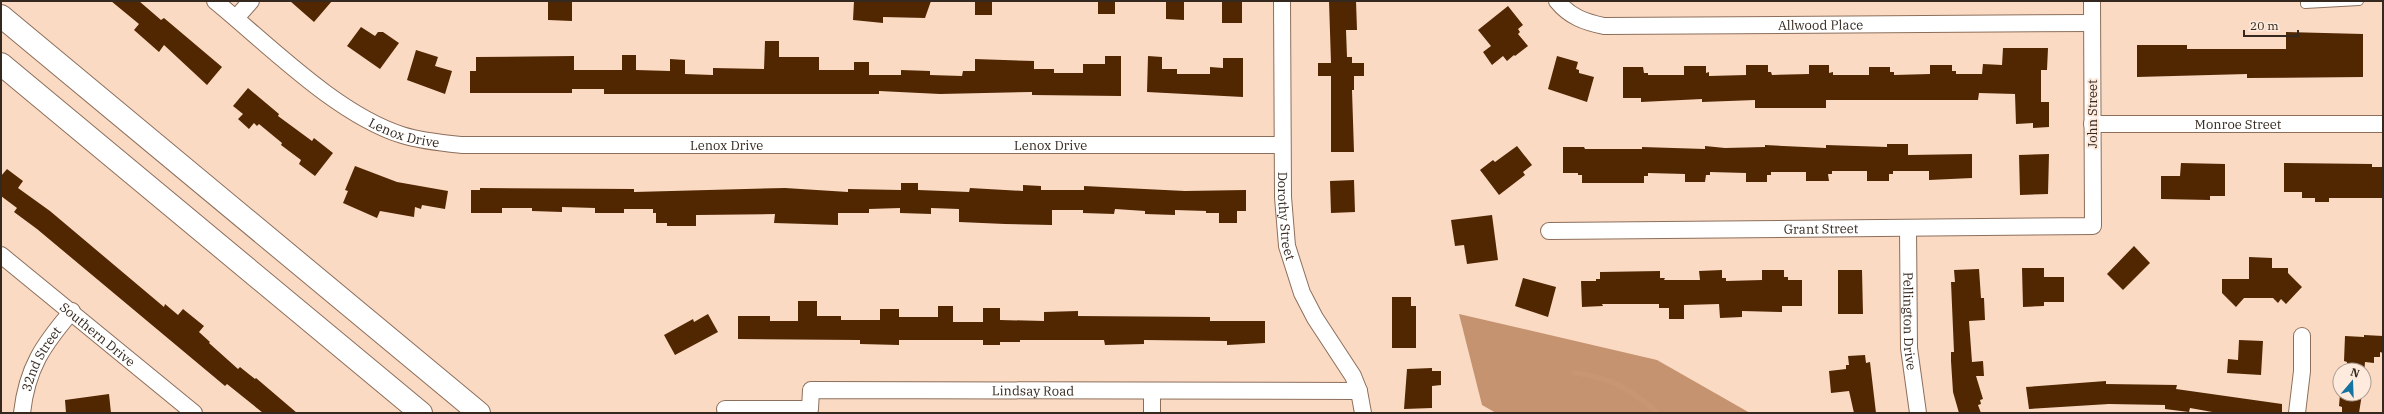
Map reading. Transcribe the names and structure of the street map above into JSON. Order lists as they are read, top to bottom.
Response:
{
  "streets": {
    "street": [
      "Allwood Place",
      "John Street",
      "Monroe Street",
      "Lenox Drive",
      "Dorothy Street",
      "Grant Street",
      "Pellington Drive",
      "Southern Drive",
      "32nd Street",
      "Lindsay Road"
    ]
  },
  "crossings": [
    ["Allwood Place", "John Street"],
    ["John Street", "Monroe Street"],
    ["John Street", "Grant Street"],
    ["Lenox Drive", "Dorothy Street"],
    ["Dorothy Street", "Lindsay Road"],
    ["Grant Street", "Pellington Drive"],
    ["Southern Drive", "32nd Street"]
  ],
  "scale_bar": "20 m",
  "north": "top"
}
